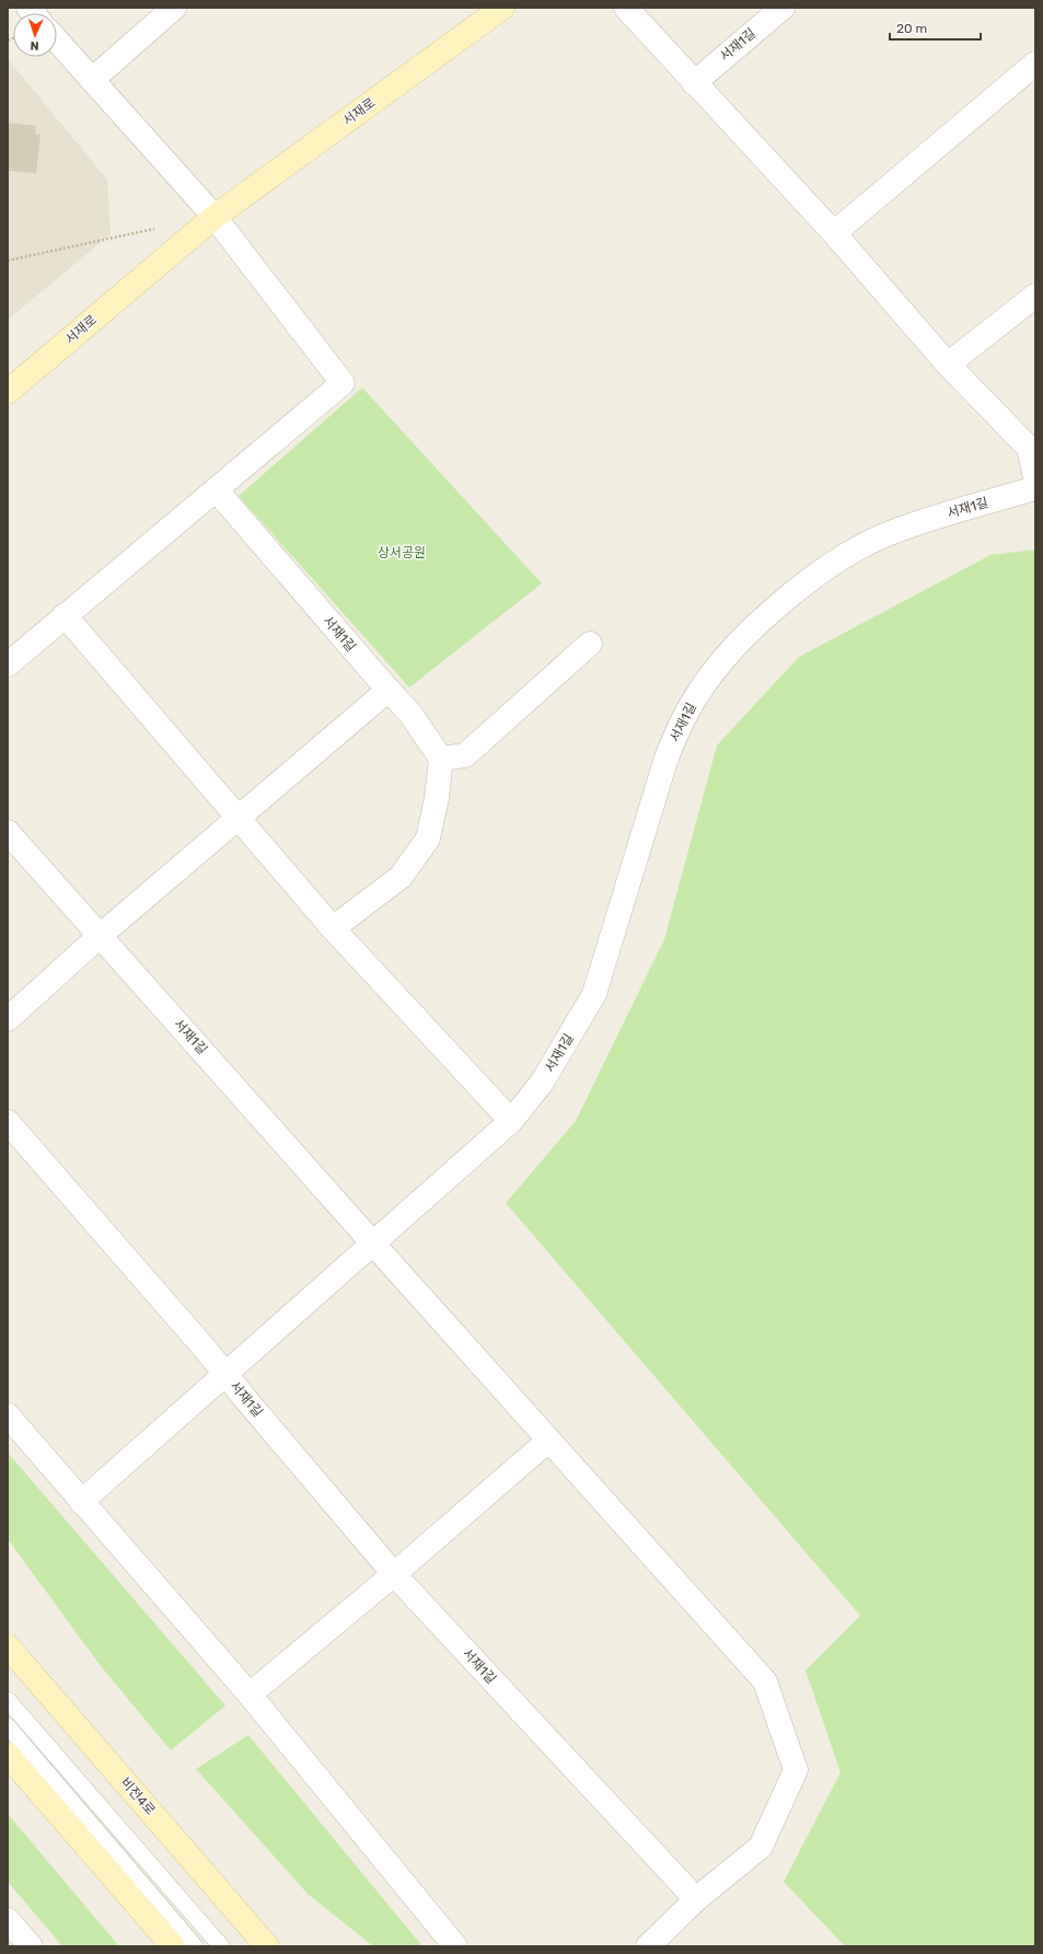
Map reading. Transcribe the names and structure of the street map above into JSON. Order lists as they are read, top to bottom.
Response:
{
  "streets": {
    "main road": ["서재로", "비전4로"],
    "street": ["서재1길"]
  },
  "parks": ["상서공원"],
  "scale_bar": "20 m",
  "north": "bottom"
}
